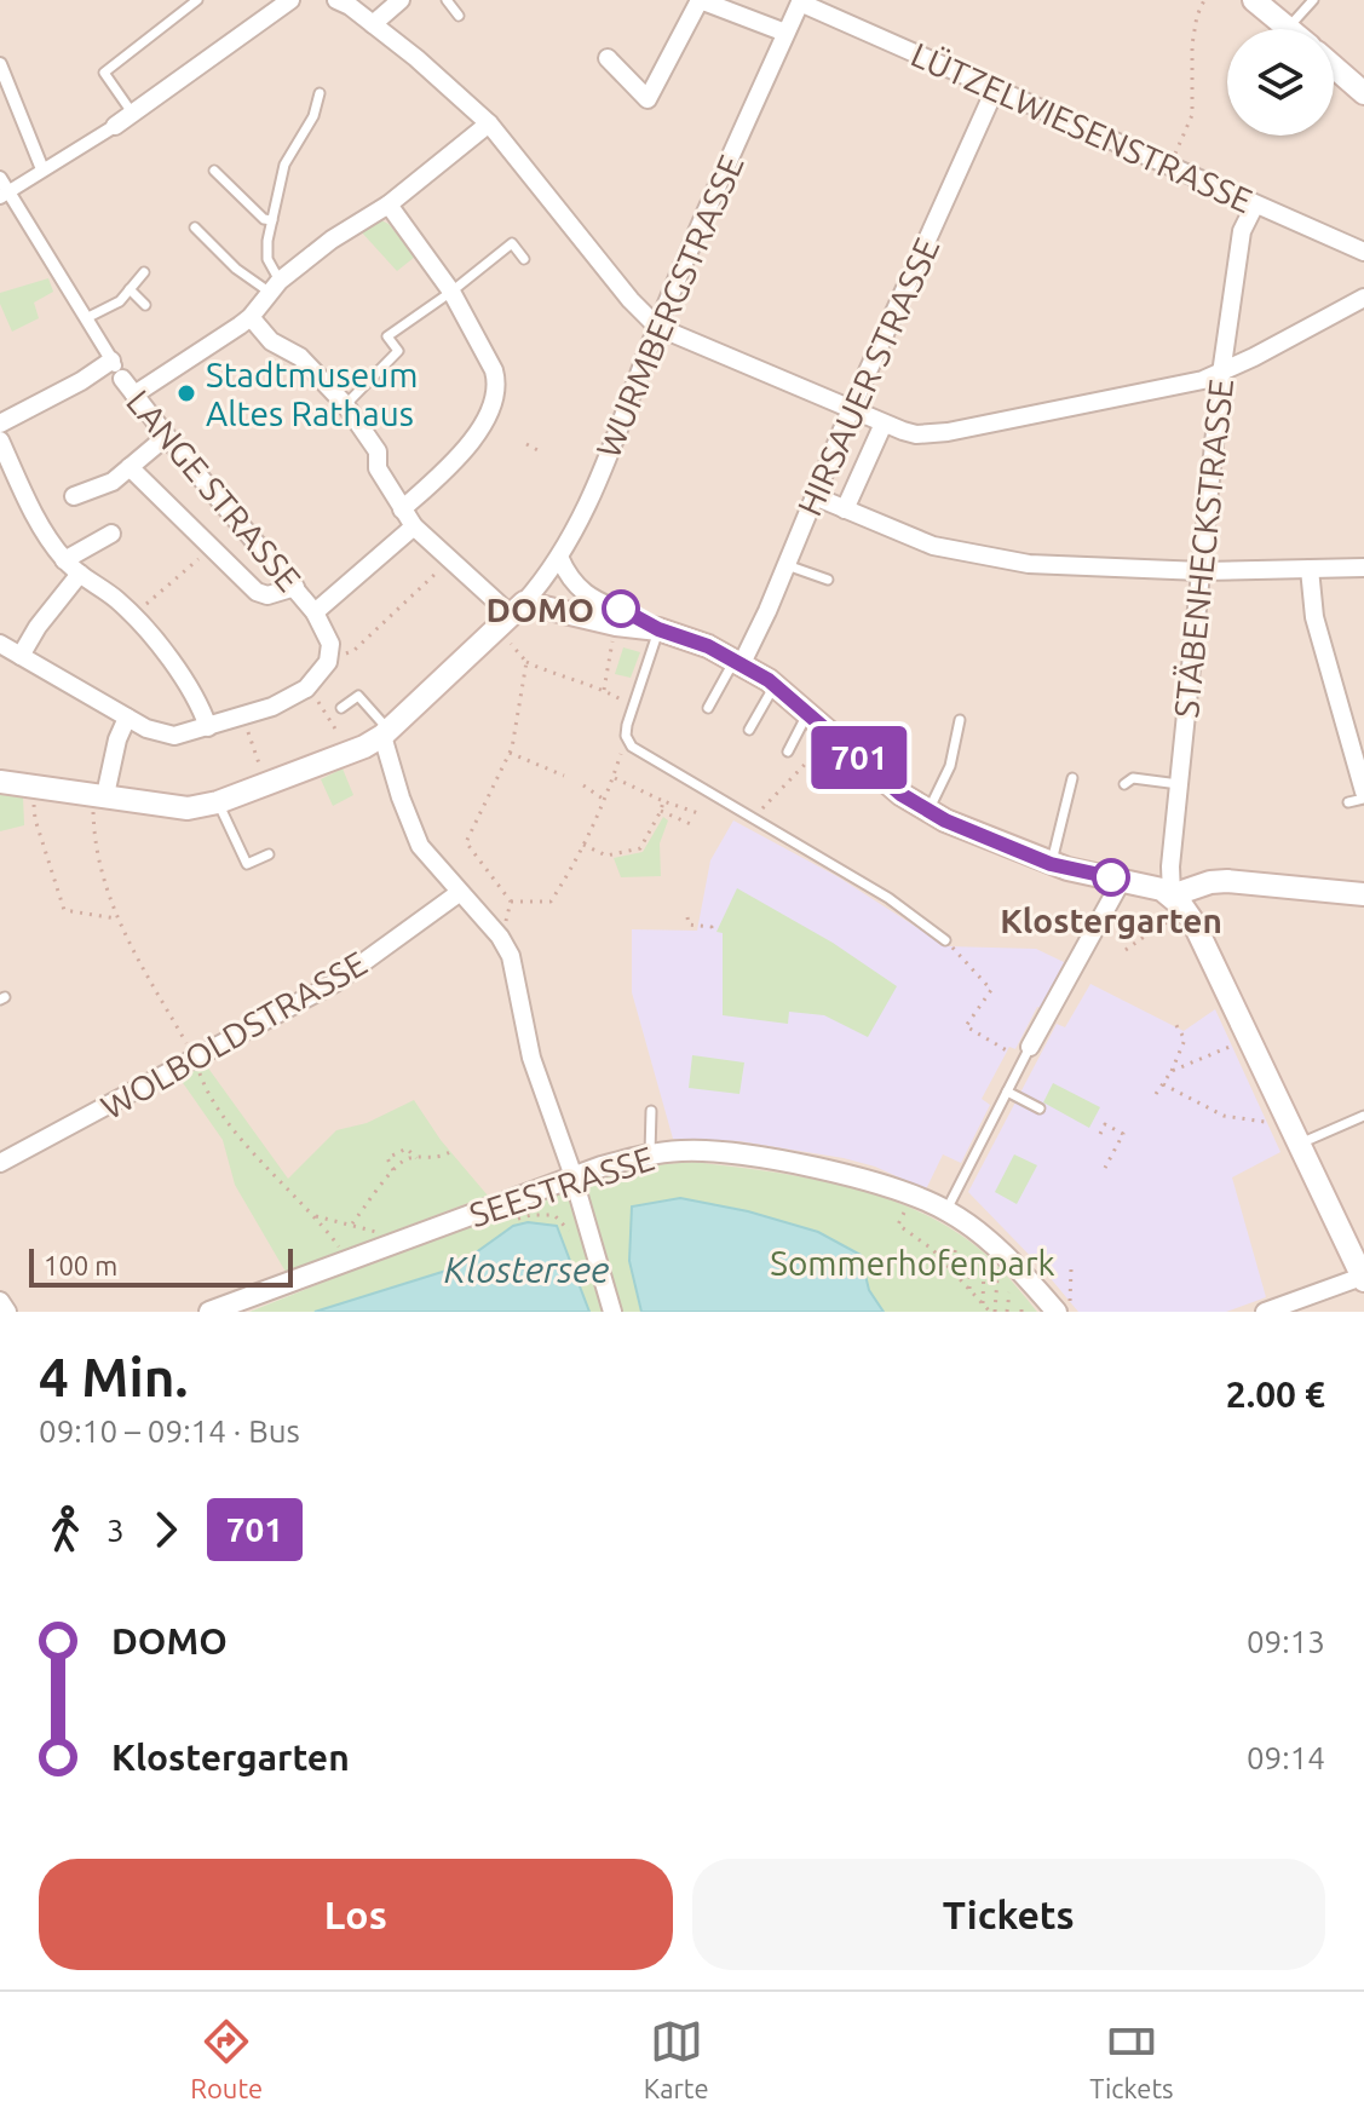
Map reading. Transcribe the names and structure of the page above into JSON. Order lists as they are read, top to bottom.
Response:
{
  "streets": {
    "street": [
      "LÜTZELWIESENSTRASSE",
      "WURMBERGSTRASSE",
      "HIRSAUER STRASSE",
      "LANGE STRASSE",
      "STÄBENHECKSTRASSE",
      "WOLBOLDSTRASSE",
      "SEESTRASSE"
    ]
  },
  "crossings": [
    ["LÜTZELWIESENSTRASSE", "WURMBERGSTRASSE"],
    ["LÜTZELWIESENSTRASSE", "HIRSAUER STRASSE"],
    ["LÜTZELWIESENSTRASSE", "STÄBENHECKSTRASSE"]
  ],
  "water": ["Klostersee"],
  "parks": ["Sommerhofenpark"],
  "places": ["Stadtmuseum Altes Rathaus", "DOMO", "Klostergarten"],
  "lines": ["bus line 701"],
  "scale_bar": "100 m",
  "page": {
    "on_map": "701",
    "scale": "100 m",
    "heading": ["4 Min.", "09:10 – 09:14 · Bus", "2.00 €"],
    "legs": ["3", "701"],
    "list": [
      {
        "name": "DOMO",
        "value": "09:13"
      },
      {
        "name": "Klostergarten",
        "value": "09:14"
      }
    ],
    "buttons": ["Los", "Tickets"],
    "tabs": ["Route", "Karte", "Tickets"]
  }
}
